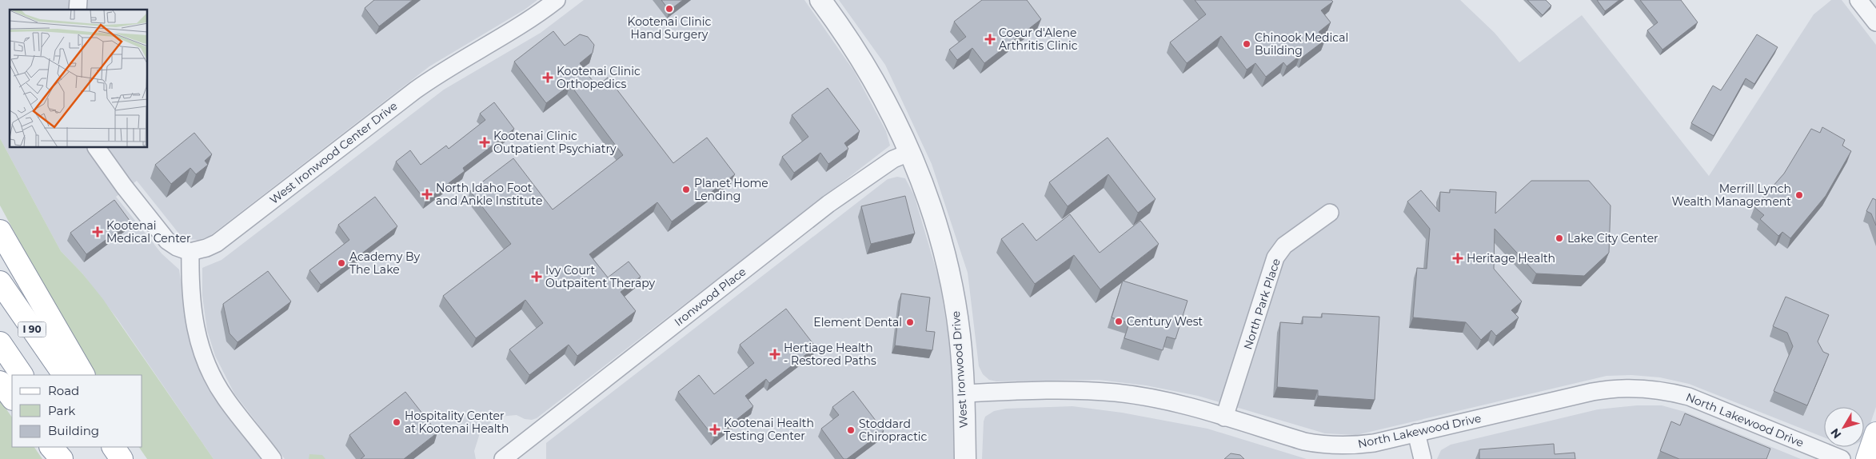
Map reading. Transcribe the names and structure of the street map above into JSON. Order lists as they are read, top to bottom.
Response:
{
  "streets": {
    "main road": ["I 90"],
    "street": [
      "West Ironwood Center Drive",
      "Ironwood Place",
      "North Park Place",
      "West Ironwood Drive",
      "North Lakewood Drive"
    ]
  },
  "crossings": [
    ["Ironwood Place", "West Ironwood Drive"],
    ["North Park Place", "North Lakewood Drive"],
    ["West Ironwood Drive", "North Lakewood Drive"]
  ],
  "places": {
    "other": [
      "Kootenai Clinic Hand Surgery",
      "Chinook Medical Building",
      "Planet Home Lending",
      "Merrill Lynch Wealth Management",
      "Lake City Center",
      "Academy By The Lake",
      "Century West",
      "Element Dental",
      "Hospitality Center at Kootenai Health",
      "Stoddard Chiropractic"
    ],
    "health": [
      "Coeur d'Alene Arthritis Clinic",
      "Kootenai Clinic Orthopedics",
      "Kootenai Clinic Outpatient Psychiatry",
      "North Idaho Foot and Ankle Institute",
      "Kootenai Medical Center",
      "Heritage Health",
      "Ivy Court Outpaitent Therapy",
      "Hertiage Health - Restored Paths",
      "Kootenai Health Testing Center"
    ]
  },
  "legend": ["Road", "Park", "Building"],
  "north": "bottom left"
}
